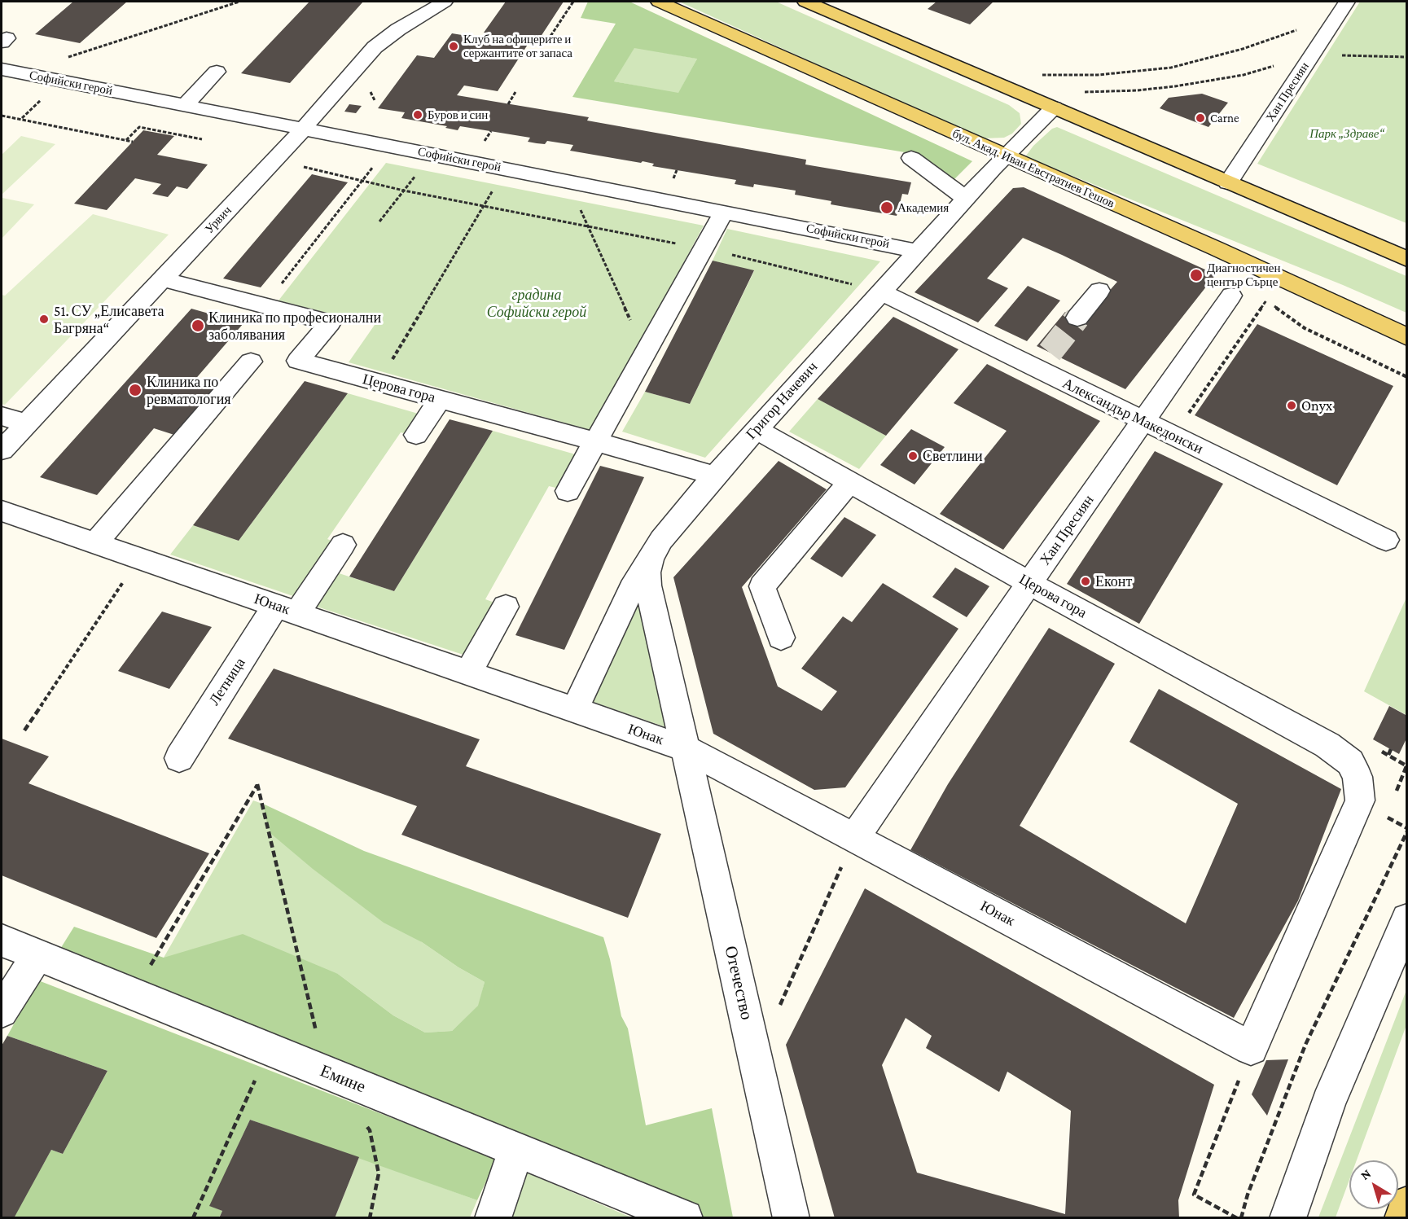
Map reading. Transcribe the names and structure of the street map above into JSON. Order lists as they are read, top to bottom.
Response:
{
  "streets": {
    "main road": ["бул. Акад. Иван Евстратиев Гешов"],
    "street": [
      "Софийски герой",
      "Хан Пресиян",
      "Урвич",
      "Церова гора",
      "Григор Начевич",
      "Александър Македонски",
      "Юнак",
      "Летница",
      "Отечество",
      "Емине"
    ]
  },
  "crossings": [
    ["Софийски герой", "Урвич"],
    ["Софийски герой", "Григор Начевич"],
    ["Хан Пресиян", "Церова гора"],
    ["Хан Пресиян", "Александър Македонски"],
    ["Хан Пресиян", "Юнак"],
    ["бул. Акад. Иван Евстратиев Гешов", "Григор Начевич"],
    ["Урвич", "Церова гора"],
    ["Церова гора", "Григор Начевич"],
    ["Церова гора", "Юнак"],
    ["Григор Начевич", "Александър Македонски"],
    ["Григор Начевич", "Юнак"],
    ["Григор Начевич", "Отечество"],
    ["Юнак", "Летница"],
    ["Юнак", "Отечество"]
  ],
  "parks": ["Парк „Здраве“", "градина Софийски герой"],
  "places": [
    "Клуб на офицерите и сержантите от запаса",
    "Буров и син",
    "Carne",
    "Академия",
    "Диагностичен център Сърце",
    "51. СУ „Елисавета Багряна“",
    "Клиника по професионални заболявания",
    "Клиника по ревматология",
    "Onyx",
    "Светлини",
    "Еконт"
  ],
  "north": "top left"
}
